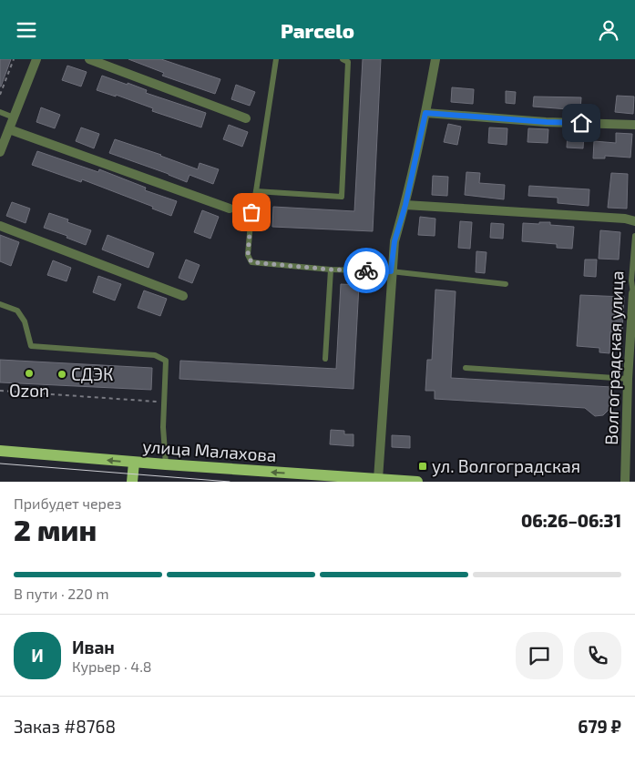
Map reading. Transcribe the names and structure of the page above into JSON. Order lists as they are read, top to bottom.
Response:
{
  "streets": {
    "main road": ["улица Малахова"],
    "street": ["Волгоградская улица"]
  },
  "one_way": ["улица Малахова"],
  "places": {
    "other": ["Ozon", "СДЭК"],
    "transit": ["ул. Волгоградская"]
  },
  "page": {
    "header": "Parcelo",
    "heading": ["2 мин", "Прибудет через", "06:26–06:31"],
    "panel": [
      "Иван",
      "Курьер · 4.8",
      "Заказ #8768",
      "679 ₽"
    ],
    "bar": "В пути · 220 m",
    "round": "И"
  }
}
